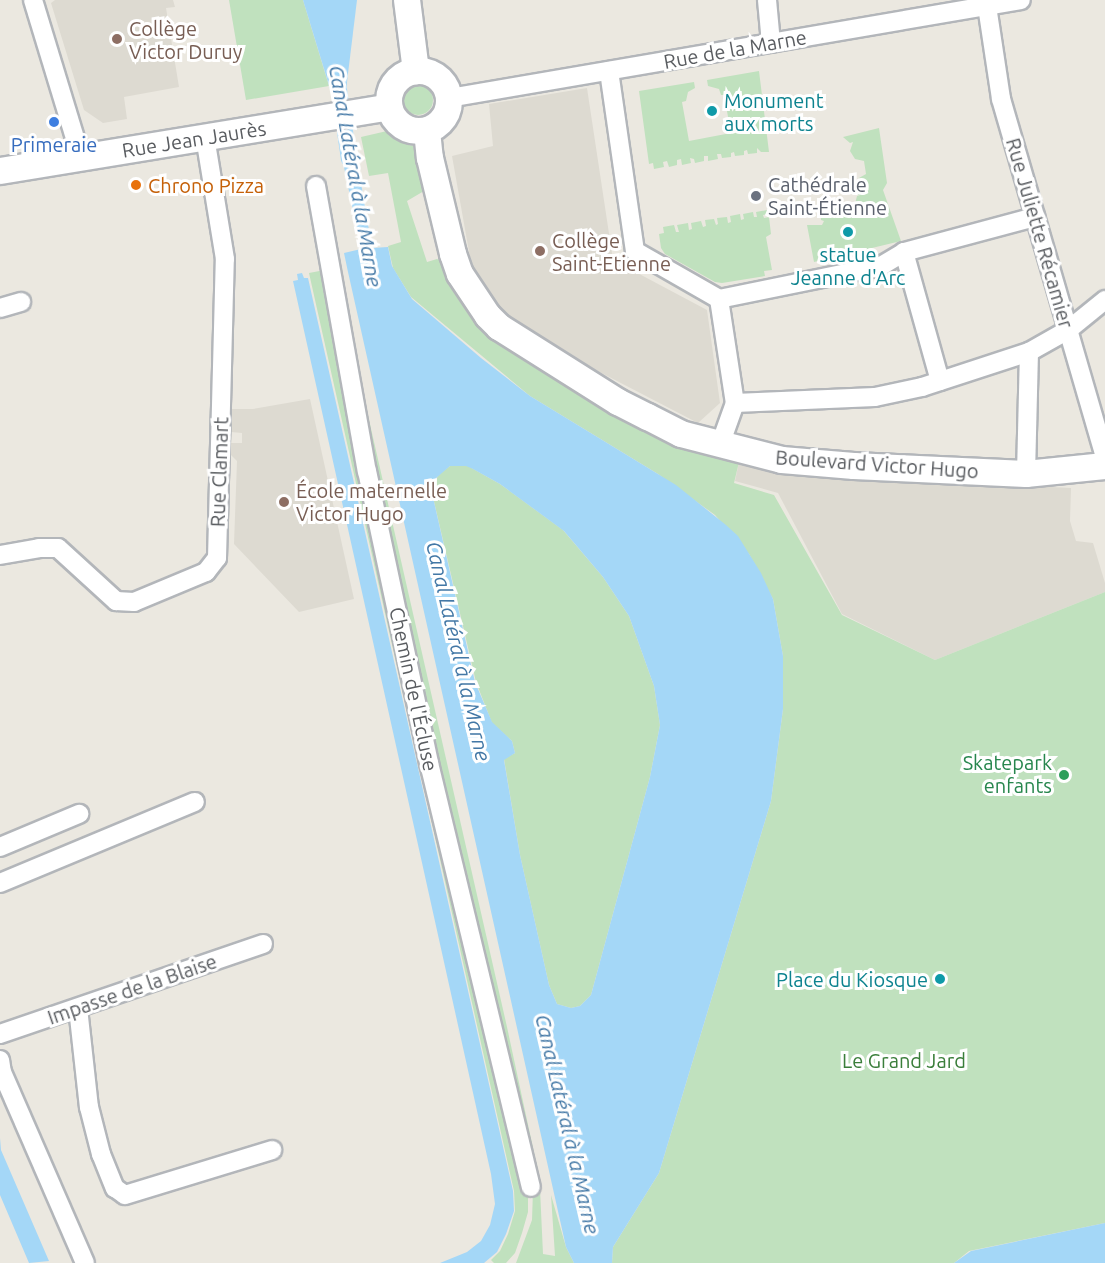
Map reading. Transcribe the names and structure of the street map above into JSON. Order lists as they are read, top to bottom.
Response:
{
  "streets": {
    "main road": ["Rue Jean Jaurès", "Boulevard Victor Hugo"],
    "street": [
      "Rue de la Marne",
      "Rue Juliette Récamier",
      "Rue Clamart",
      "Chemin de l'Écluse",
      "Impasse de la Blaise"
    ]
  },
  "crossings": [
    ["Rue de la Marne", "Rue Jean Jaurès"],
    ["Rue de la Marne", "Rue Juliette Récamier"],
    ["Rue de la Marne", "Boulevard Victor Hugo"],
    ["Rue Jean Jaurès", "Boulevard Victor Hugo"],
    ["Rue Jean Jaurès", "Rue Clamart"]
  ],
  "water": ["Canal Latéral à la Marne"],
  "parks": ["Le Grand Jard"],
  "places": [
    "Collège Victor Duruy",
    "Monument aux morts",
    "Primeraie",
    "Chrono Pizza",
    "Cathédrale Saint-Étienne",
    "statue Jeanne d'Arc",
    "Collège Saint-Etienne",
    "École maternelle Victor Hugo",
    "Skatepark enfants",
    "Place du Kiosque"
  ]
}
